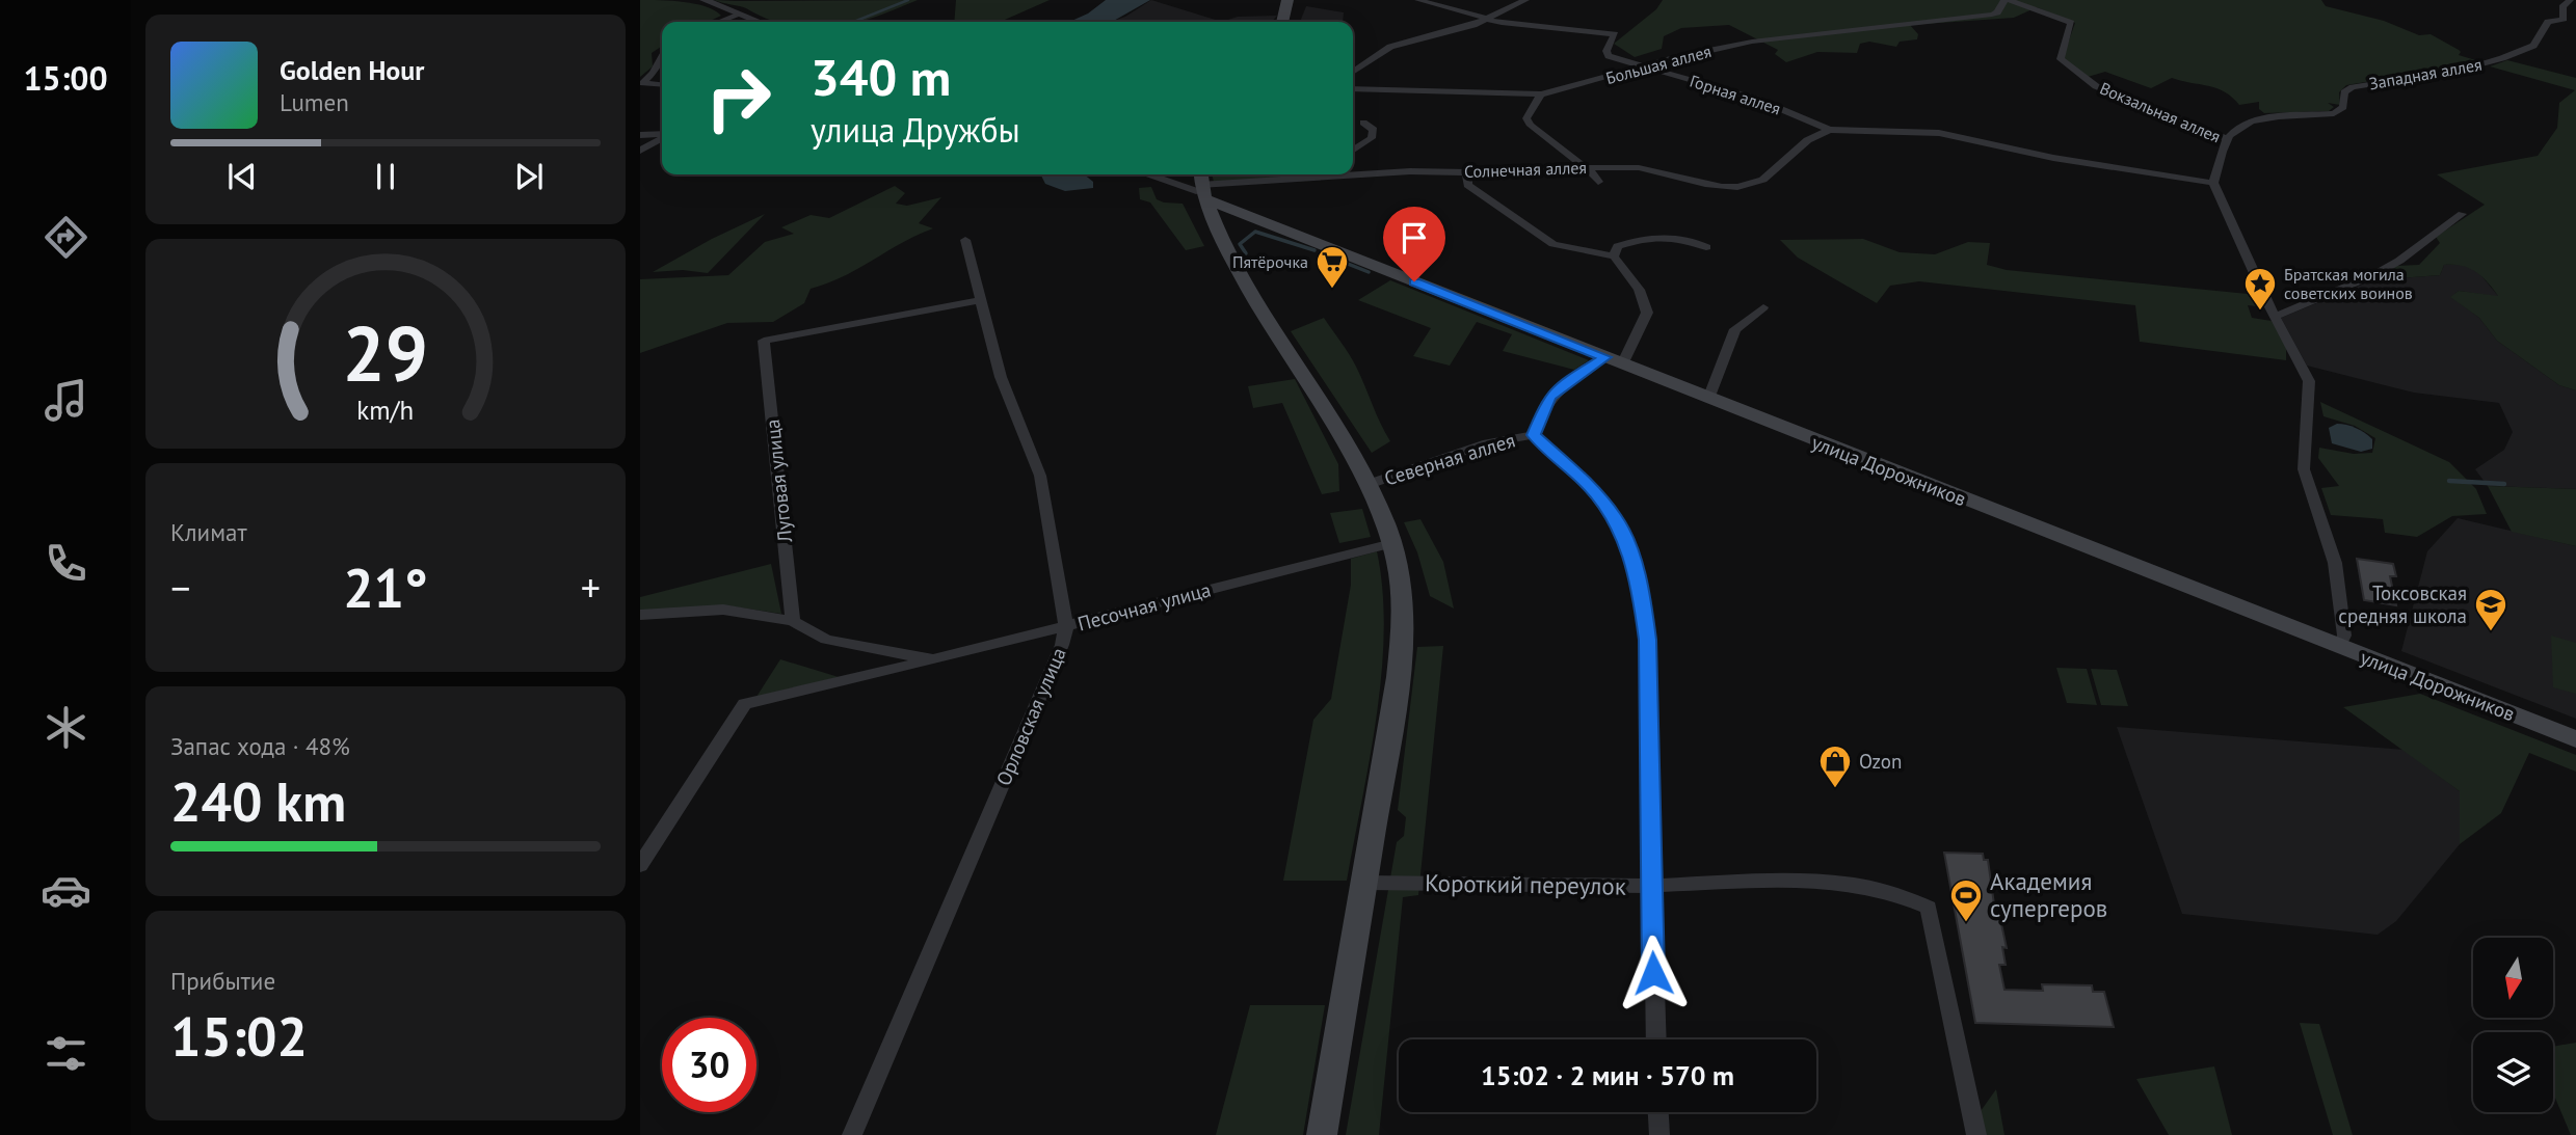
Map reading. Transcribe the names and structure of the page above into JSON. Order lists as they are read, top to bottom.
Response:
{
  "streets": {
    "main road": ["улица Дорожников"],
    "street": [
      "Большая аллея",
      "Западная аллея",
      "Горная аллея",
      "Вокзальная аллея",
      "Солнечная аллея",
      "Северная аллея",
      "Луговая улица",
      "Песочная улица",
      "Орловская улица",
      "Короткий переулок"
    ]
  },
  "crossings": [
    ["Большая аллея", "Горная аллея"],
    ["Большая аллея", "Вокзальная аллея"],
    ["Западная аллея", "Вокзальная аллея"],
    ["Горная аллея", "Вокзальная аллея"],
    ["Горная аллея", "Солнечная аллея"],
    ["Солнечная аллея", "улица Дорожников"],
    ["Луговая улица", "Песочная улица"],
    ["Луговая улица", "Орловская улица"],
    ["Песочная улица", "Орловская улица"]
  ],
  "places": {
    "supermarket": ["Пятёрочка"],
    "place": ["Братская могила советских воинов"],
    "school or university": ["Токсовская средняя школа"],
    "shop": ["Ozon"],
    "sports": ["Академия супергеров"]
  },
  "north": "bottom",
  "page": {
    "tabs": "15:00",
    "turn": ["340 m", "улица Дружбы"],
    "song": ["Golden Hour", "Lumen"],
    "tile": [
      "Климат",
      ["Запас хода · 48%", "240 km"],
      ["Прибытие", "15:02"]
    ],
    "heat": ["−", "21°", "+"],
    "limit": "30",
    "trip": "15:02 · 2 мин · 570 m",
    "gauge": ["29", "km/h"]
  }
}
